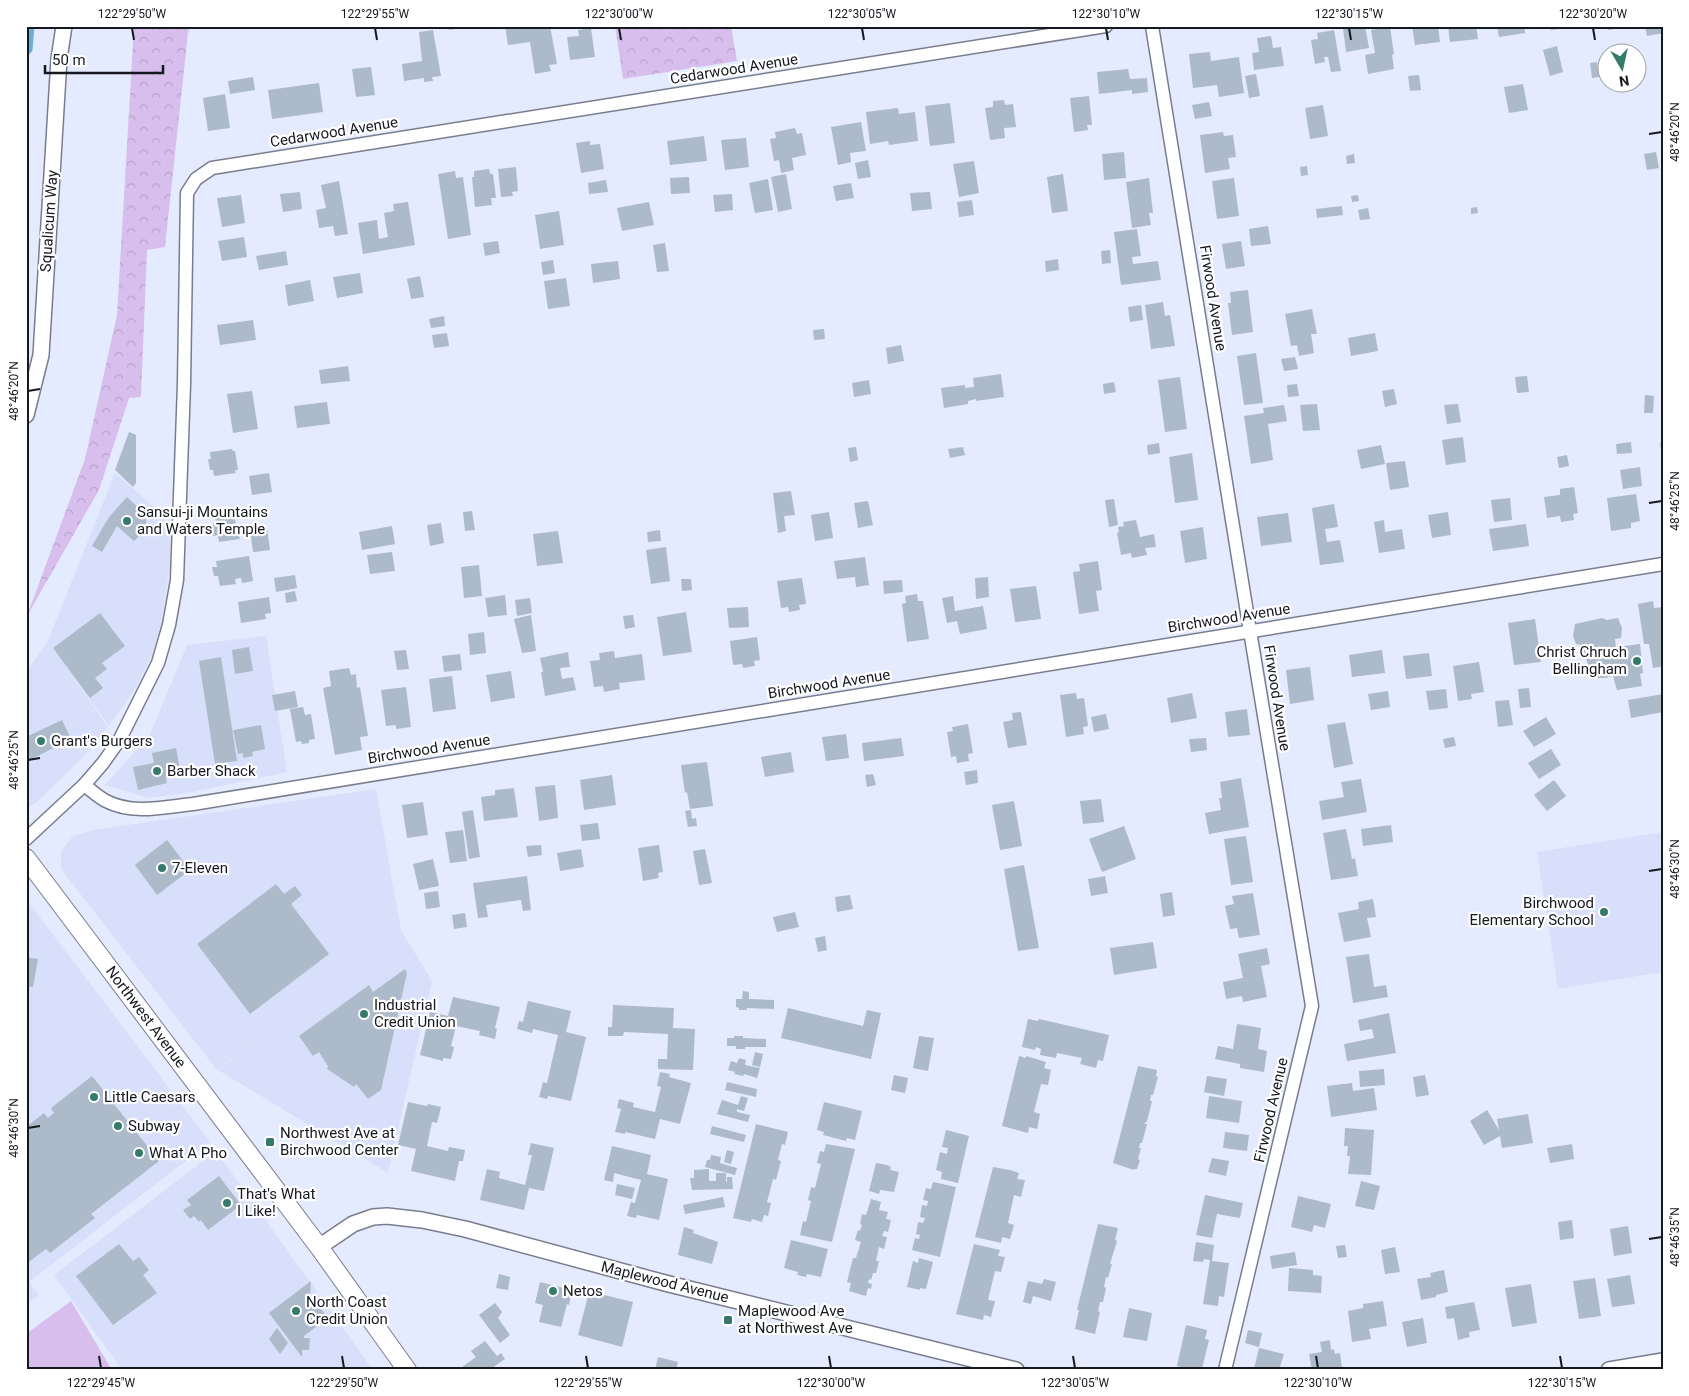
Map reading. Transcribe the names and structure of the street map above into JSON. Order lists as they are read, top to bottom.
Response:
{
  "streets": {
    "main road": ["Northwest Avenue"],
    "street": [
      "Cedarwood Avenue",
      "Squalicum Way",
      "Firwood Avenue",
      "Birchwood Avenue",
      "Maplewood Avenue"
    ]
  },
  "crossings": [
    ["Cedarwood Avenue", "Birchwood Avenue"],
    ["Firwood Avenue", "Birchwood Avenue"],
    ["Northwest Avenue", "Maplewood Avenue"]
  ],
  "places": {
    "other": [
      "Sansui-ji Mountains and Waters Temple",
      "Christ Chruch Bellingham",
      "Grant's Burgers",
      "Barber Shack",
      "7-Eleven",
      "Birchwood Elementary School",
      "Industrial Credit Union",
      "Little Caesars",
      "Subway",
      "What A Pho",
      "That's What I Like!",
      "Netos",
      "North Coast Credit Union"
    ],
    "transit": ["Northwest Ave at Birchwood Center", "Maplewood Ave at Northwest Ave"]
  },
  "scale_bar": "50 m",
  "north": "bottom",
  "coordinates": [
    "122°29'50\"W",
    "122°29'55\"W",
    "122°30'00\"W",
    "122°30'05\"W",
    "122°30'10\"W",
    "122°30'15\"W",
    "122°30'20\"W",
    "48°46'20\"N",
    "48°46'25\"N",
    "48°46'30\"N",
    "48°46'35\"N",
    "122°29'45\"W"
  ]
}
